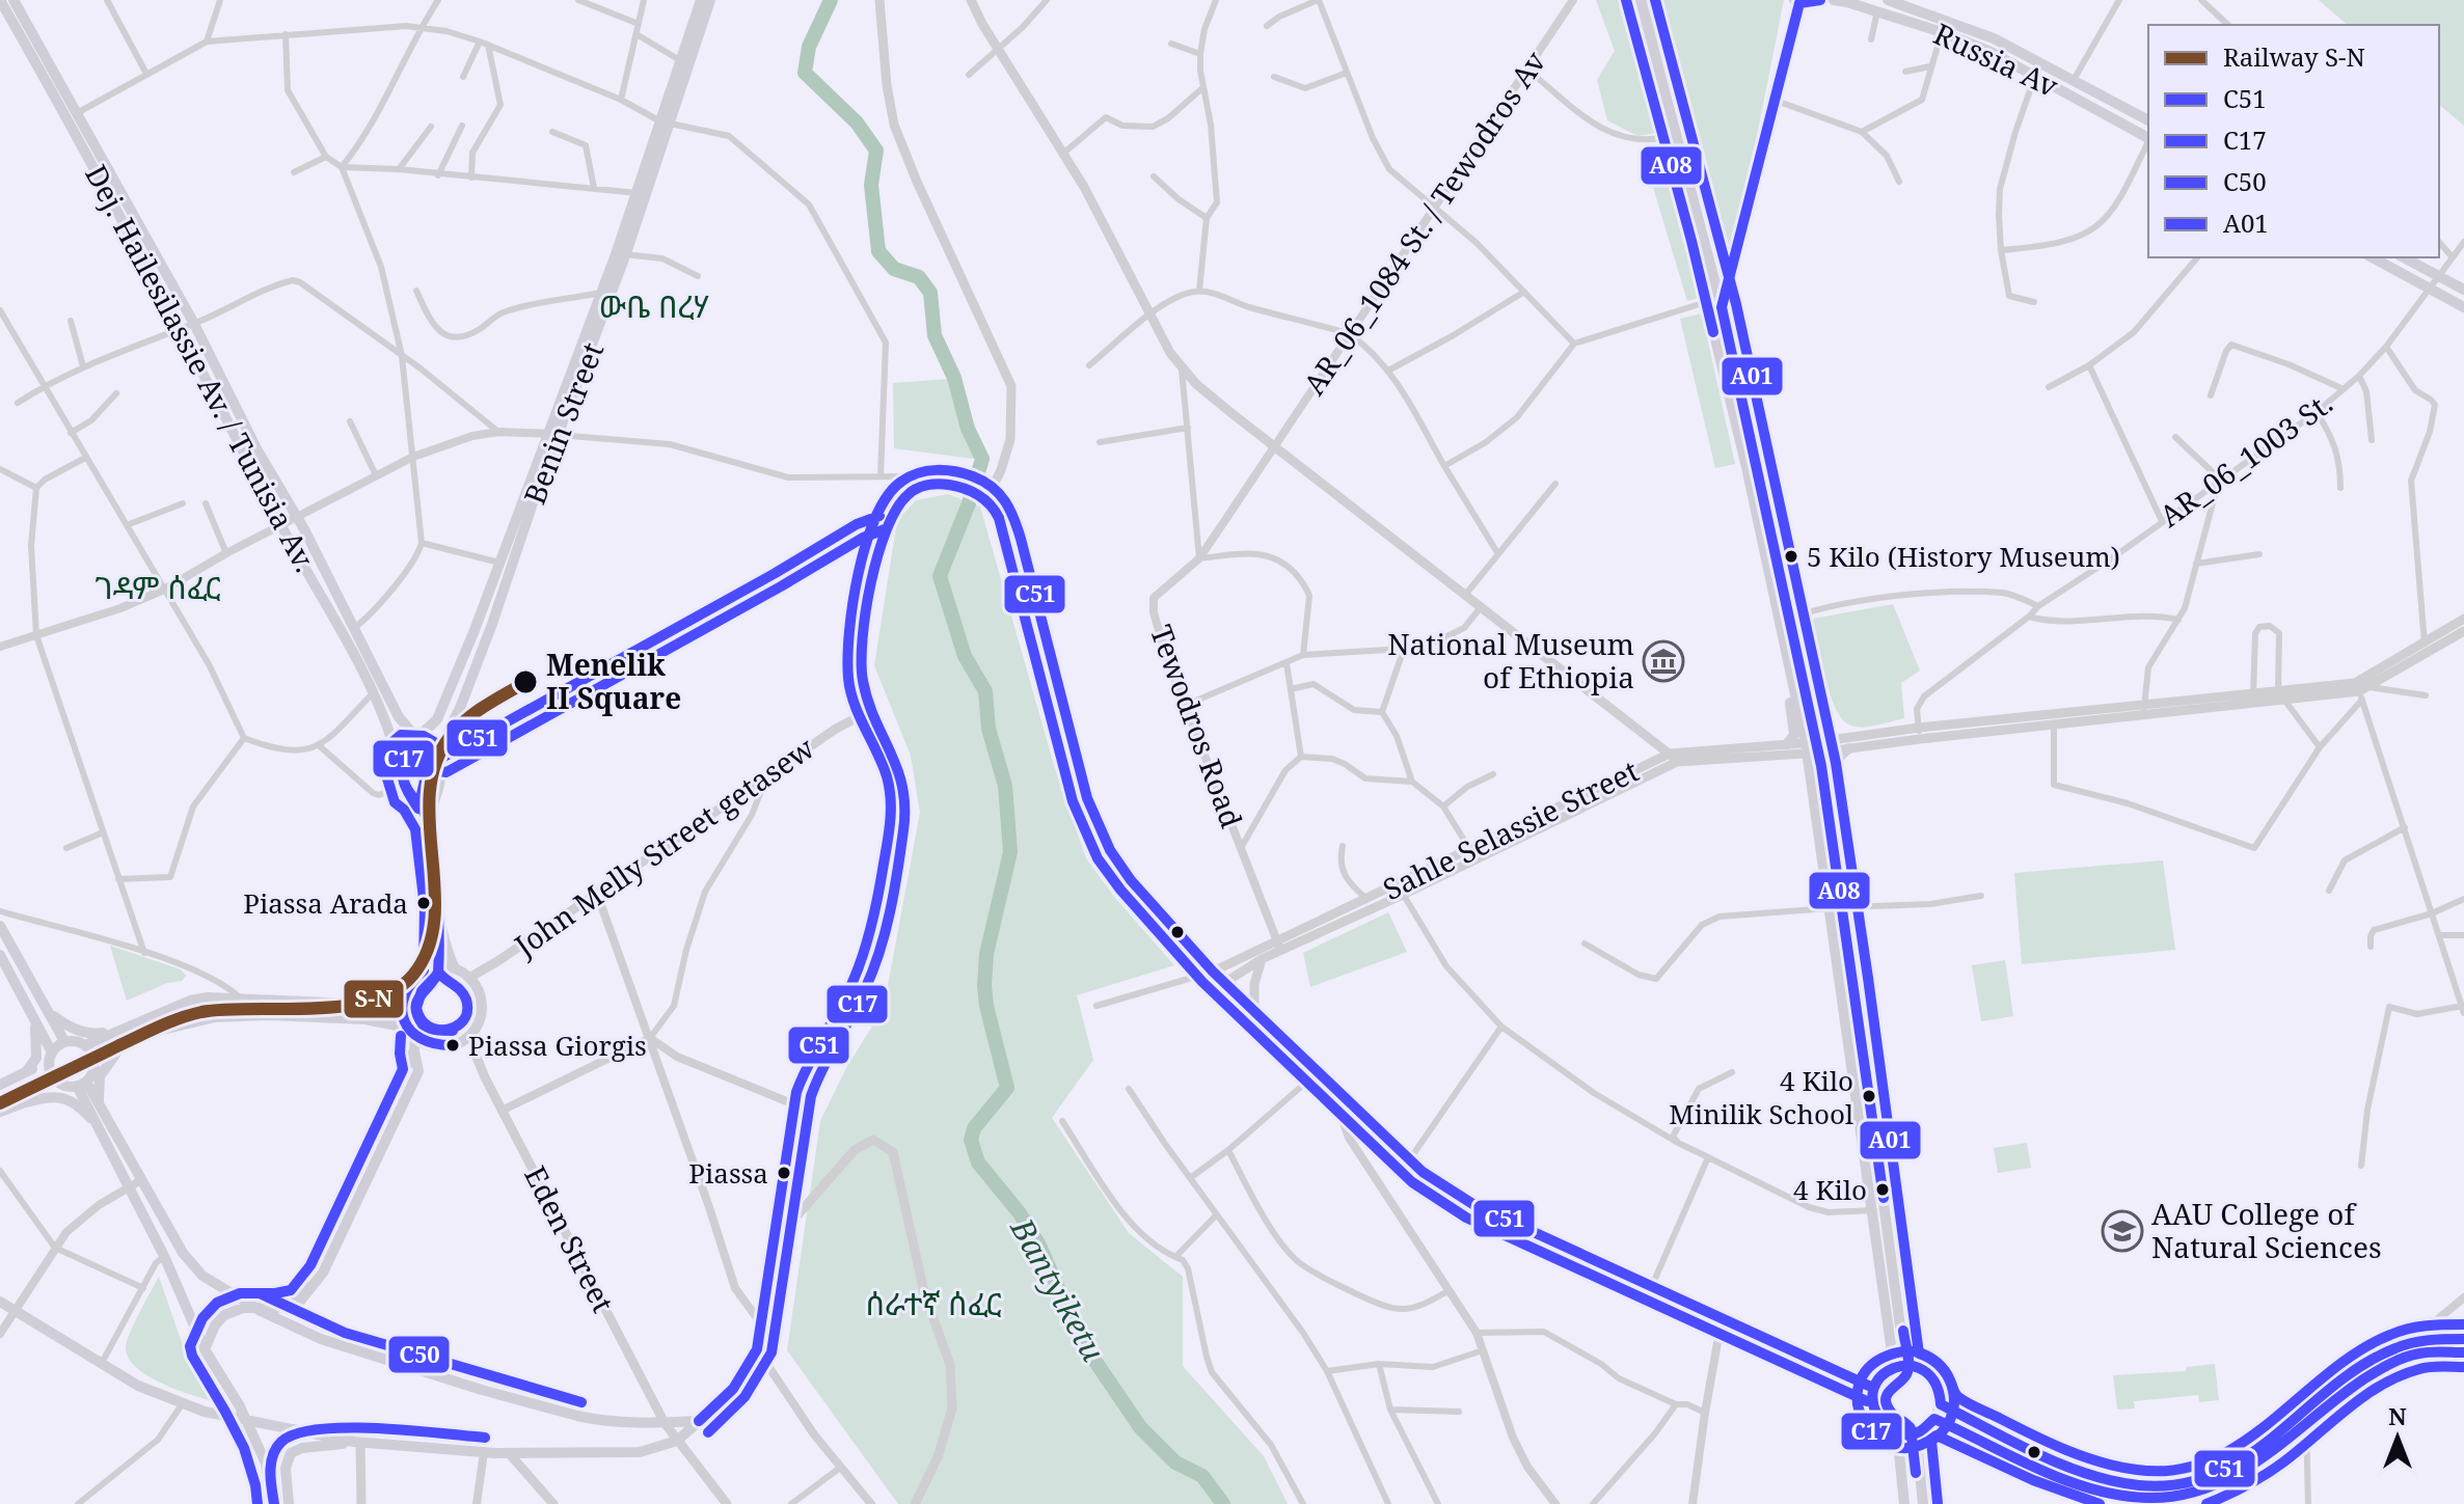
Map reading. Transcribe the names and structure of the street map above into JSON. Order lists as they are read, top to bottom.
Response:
{
  "streets": {
    "main road": [
      "Russia Av",
      "Dej. Hailesilassie Av. / Tunisia Av.",
      "Benin Street",
      "Sahle Selassie Street",
      "John Melly Street getasew",
      "Eden Street"
    ],
    "street": ["AR_06_1084 St. / Tewodros Av", "AR_06_1003 St.", "Tewodros Road"]
  },
  "crossings": [
    ["AR_06_1084 St. / Tewodros Av", "Tewodros Road"],
    ["Dej. Hailesilassie Av. / Tunisia Av.", "Benin Street"],
    ["Tewodros Road", "Sahle Selassie Street"],
    ["John Melly Street getasew", "Eden Street"]
  ],
  "districts": ["ውቤ በረሃ", "ገዳም ሰፈር", "ሰራተኛ ሰፈር"],
  "water": ["Bantyiketu"],
  "places": {
    "other": [
      "5 Kilo (History Museum)",
      "Menelik II Square",
      "Piassa Arada",
      "Piassa Giorgis",
      "4 Kilo Minilik School",
      "Piassa",
      "4 Kilo"
    ],
    "museum": ["National Museum of Ethiopia"],
    "school or university": ["AAU College of Natural Sciences"]
  },
  "lines": [
    "transit line A01",
    "transit line A08",
    "transit line C51",
    "transit line C17",
    "rail line S-N",
    "transit line C50"
  ],
  "legend": [
    "Railway S-N",
    "C51",
    "C17",
    "C50",
    "A01"
  ],
  "north": "top"
}
